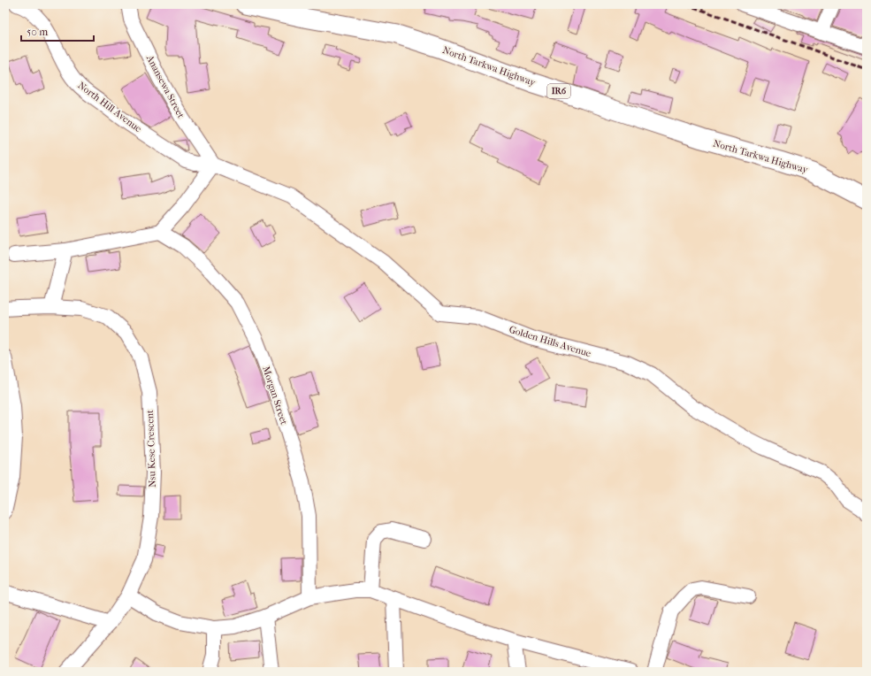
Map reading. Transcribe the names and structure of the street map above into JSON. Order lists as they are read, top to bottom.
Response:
{
  "streets": {
    "main road": ["North Tarkwa Highway", "IR6"],
    "street": [
      "Anansewa Street",
      "North Hill Avenue",
      "Golden Hills Avenue",
      "Morgan Street",
      "Nsu Kese Crescent"
    ]
  },
  "crossings": [
    ["Anansewa Street", "North Hill Avenue"],
    ["Anansewa Street", "Golden Hills Avenue"],
    ["North Hill Avenue", "Golden Hills Avenue"]
  ],
  "scale_bar": "50 m"
}
